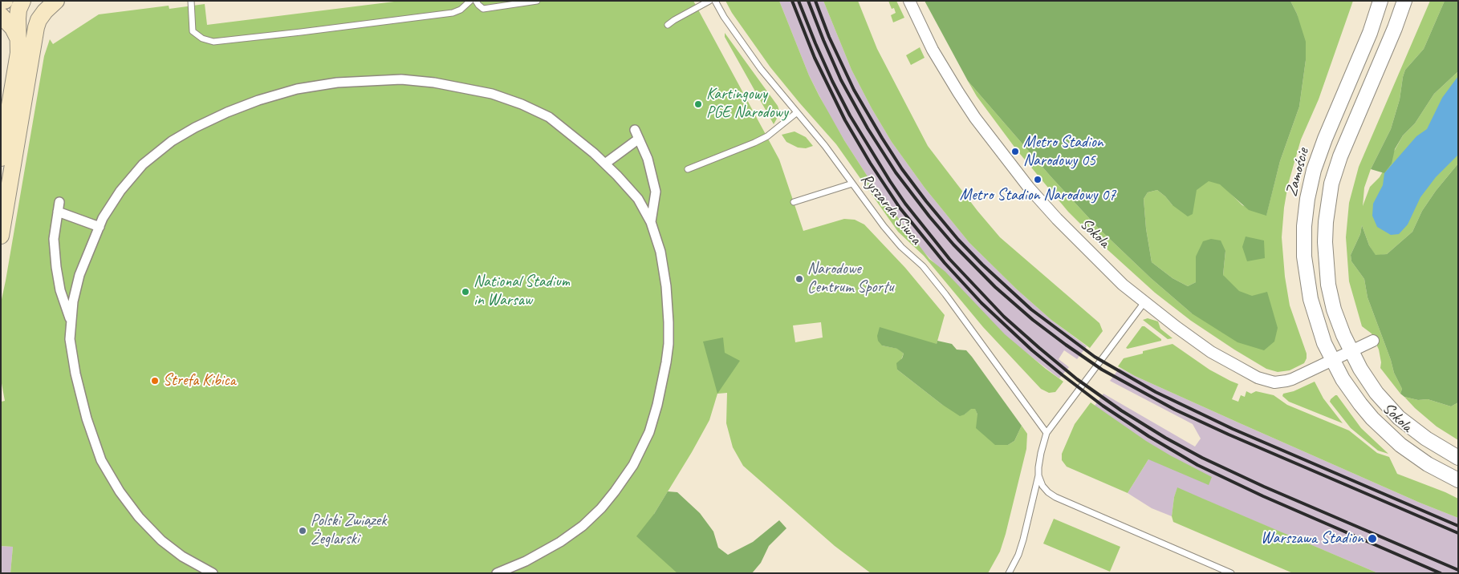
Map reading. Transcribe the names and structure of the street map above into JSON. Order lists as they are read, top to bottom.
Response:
{
  "streets": {
    "street": ["Zamoście", "Sokola"],
    "lane": ["Ryszarda Siwca"]
  },
  "crossings": [
    ["Zamoście", "Sokola"]
  ],
  "places": [
    "Kartingowy PGE Narodowy",
    "Metro Stadion Narodowy 05",
    "Metro Stadion Narodowy 07",
    "Narodowe Centrum Sportu",
    "National Stadium in Warsaw",
    "Strefa Kibica",
    "Polski Związek Żeglarski",
    "Warszawa Stadion"
  ]
}
